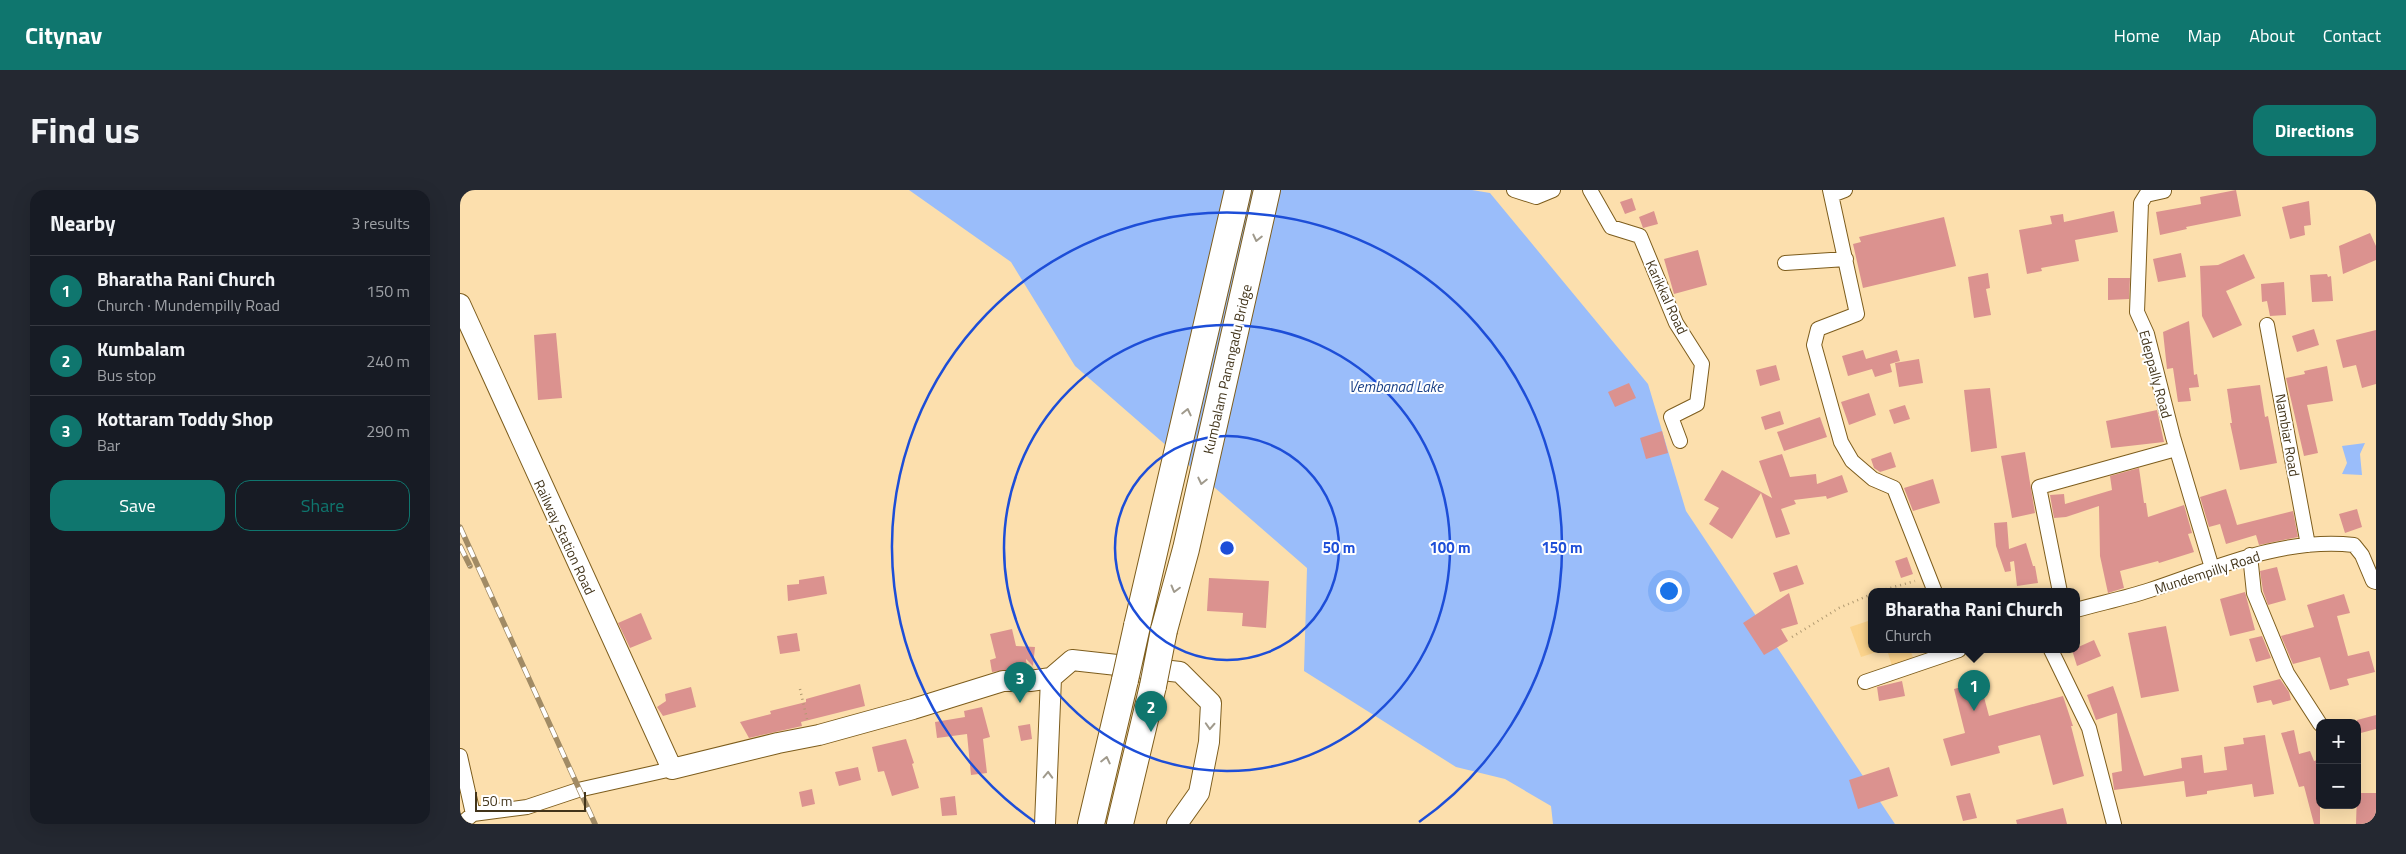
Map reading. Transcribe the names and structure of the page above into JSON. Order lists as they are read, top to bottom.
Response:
{
  "streets": {
    "highway": ["Kumbalam Panangadu Bridge"],
    "street": [
      "Karikkal Road",
      "Edeppally Road",
      "Nambiar Road",
      "Railway Station Road",
      "Mundempilly Road"
    ]
  },
  "crossings": [
    ["Edeppally Road", "Mundempilly Road"],
    ["Nambiar Road", "Mundempilly Road"]
  ],
  "water": ["Vembanad Lake"],
  "scale_bar": "50 m",
  "page": {
    "header": "Citynav",
    "nav": [
      "Home",
      "Map",
      "About",
      "Contact"
    ],
    "title": "Find us",
    "buttons": [
      "Directions",
      ["Save", "Share"]
    ],
    "heading": ["Nearby", "3 results"],
    "list": [
      {
        "mark": "1",
        "name": "Bharatha Rani Church",
        "note": "Church · Mundempilly Road",
        "value": "150 m"
      },
      {
        "mark": "2",
        "name": "Kumbalam",
        "note": "Bus stop",
        "value": "240 m"
      },
      {
        "mark": "3",
        "name": "Kottaram Toddy Shop",
        "note": "Bar",
        "value": "290 m"
      }
    ],
    "popup": ["Bharatha Rani Church", "Church"],
    "pins": ["3", "1", "2"],
    "map_buttons": ["+", "−"],
    "scale": "50 m"
  },
  "rings": ["50 m", "100 m", "150 m"]
}
